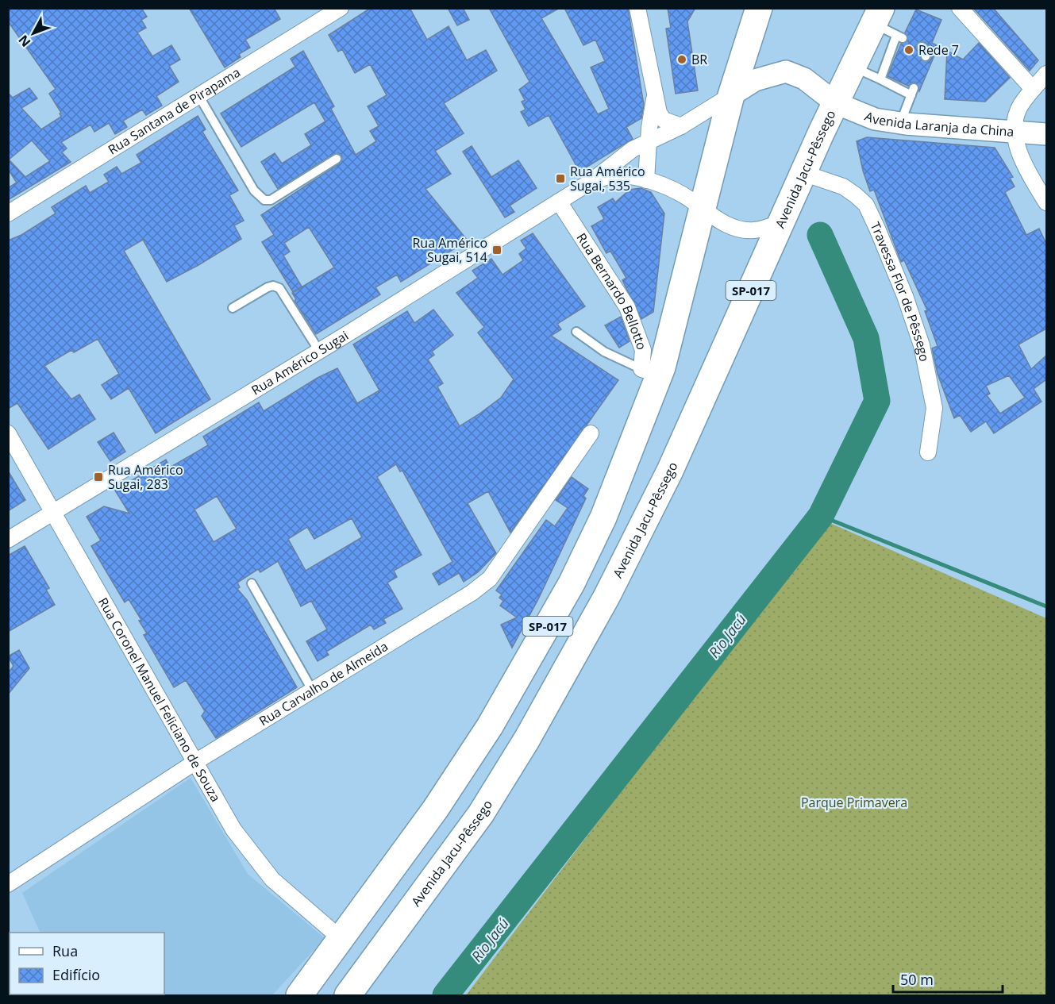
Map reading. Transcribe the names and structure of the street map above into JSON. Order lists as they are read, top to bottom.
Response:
{
  "streets": {
    "highway": ["Avenida Jacu-Pêssego", "SP-017"],
    "street": [
      "Rua Santana de Pirapama",
      "Avenida Laranja da China",
      "Rua Bernardo Bellotto",
      "Travessa Flor de Pêssego",
      "Rua Américo Sugai",
      "Rua Carvalho de Almeida",
      "Rua Coronel Manuel Feliciano de Souza"
    ]
  },
  "crossings": [
    ["Avenida Laranja da China", "Avenida Jacu-Pêssego"],
    ["Avenida Laranja da China", "Rua Américo Sugai"],
    ["Avenida Jacu-Pêssego", "Travessa Flor de Pêssego"],
    ["Avenida Jacu-Pêssego", "Rua Américo Sugai"],
    ["SP-017", "Rua Bernardo Bellotto"],
    ["SP-017", "Rua Américo Sugai"],
    ["SP-017", "Rua Coronel Manuel Feliciano de Souza"],
    ["Rua Bernardo Bellotto", "Rua Américo Sugai"],
    ["Rua Américo Sugai", "Rua Coronel Manuel Feliciano de Souza"],
    ["Rua Carvalho de Almeida", "Rua Coronel Manuel Feliciano de Souza"]
  ],
  "water": ["Rio Jacú"],
  "parks": ["Parque Primavera"],
  "places": {
    "other": ["Rede 7", "BR"],
    "transit": ["Rua Américo Sugai, 535", "Rua Américo Sugai, 514", "Rua Américo Sugai, 283"]
  },
  "legend": ["Rua", "Edifício"],
  "scale_bar": "50 m",
  "north": "bottom left"
}
